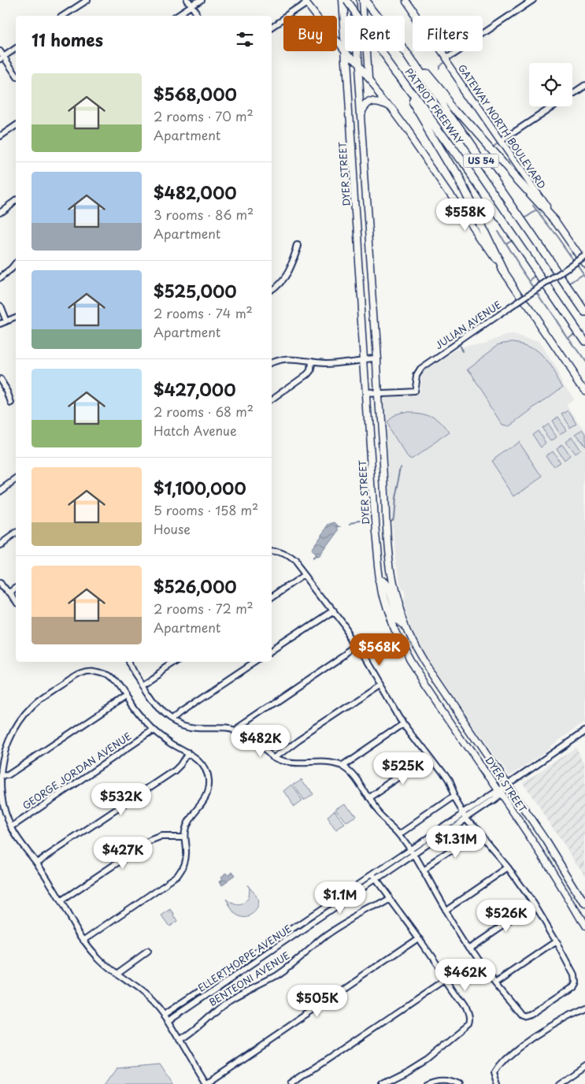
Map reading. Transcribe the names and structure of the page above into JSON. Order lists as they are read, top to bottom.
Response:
{
  "streets": {
    "highway": ["PATRIOT FREEWAY", "US 54"],
    "main road": ["GATEWAY NORTH BOULEVARD", "DYER STREET"],
    "street": [
      "JULIAN AVENUE",
      "GEORGE JORDAN AVENUE",
      "ELLERTHORPE AVENUE",
      "BENTEONI AVENUE"
    ]
  },
  "crossings": [
    ["DYER STREET", "JULIAN AVENUE"],
    ["DYER STREET", "ELLERTHORPE AVENUE"]
  ],
  "page": {
    "chip": ["Buy", "Rent", "Filters"],
    "heading": "11 homes",
    "list": [
      {
        "name": "$568,000",
        "note": "2 rooms · 70 m² · Apartment"
      },
      {
        "name": "$482,000",
        "note": "3 rooms · 86 m² · Apartment"
      },
      {
        "name": "$525,000",
        "note": "2 rooms · 74 m² · Apartment"
      },
      {
        "name": "$427,000",
        "note": "2 rooms · 68 m² · Hatch Avenue"
      },
      {
        "name": "$1,100,000",
        "note": "5 rooms · 158 m² · House"
      },
      {
        "name": "$526,000",
        "note": "2 rooms · 72 m² · Apartment"
      }
    ],
    "price": [
      "$558K",
      "$568K",
      "$482K",
      "$525K",
      "$532K",
      "$1.31M",
      "$427K",
      "$1.1M",
      "$526K",
      "$462K",
      "$505K"
    ]
  }
}
